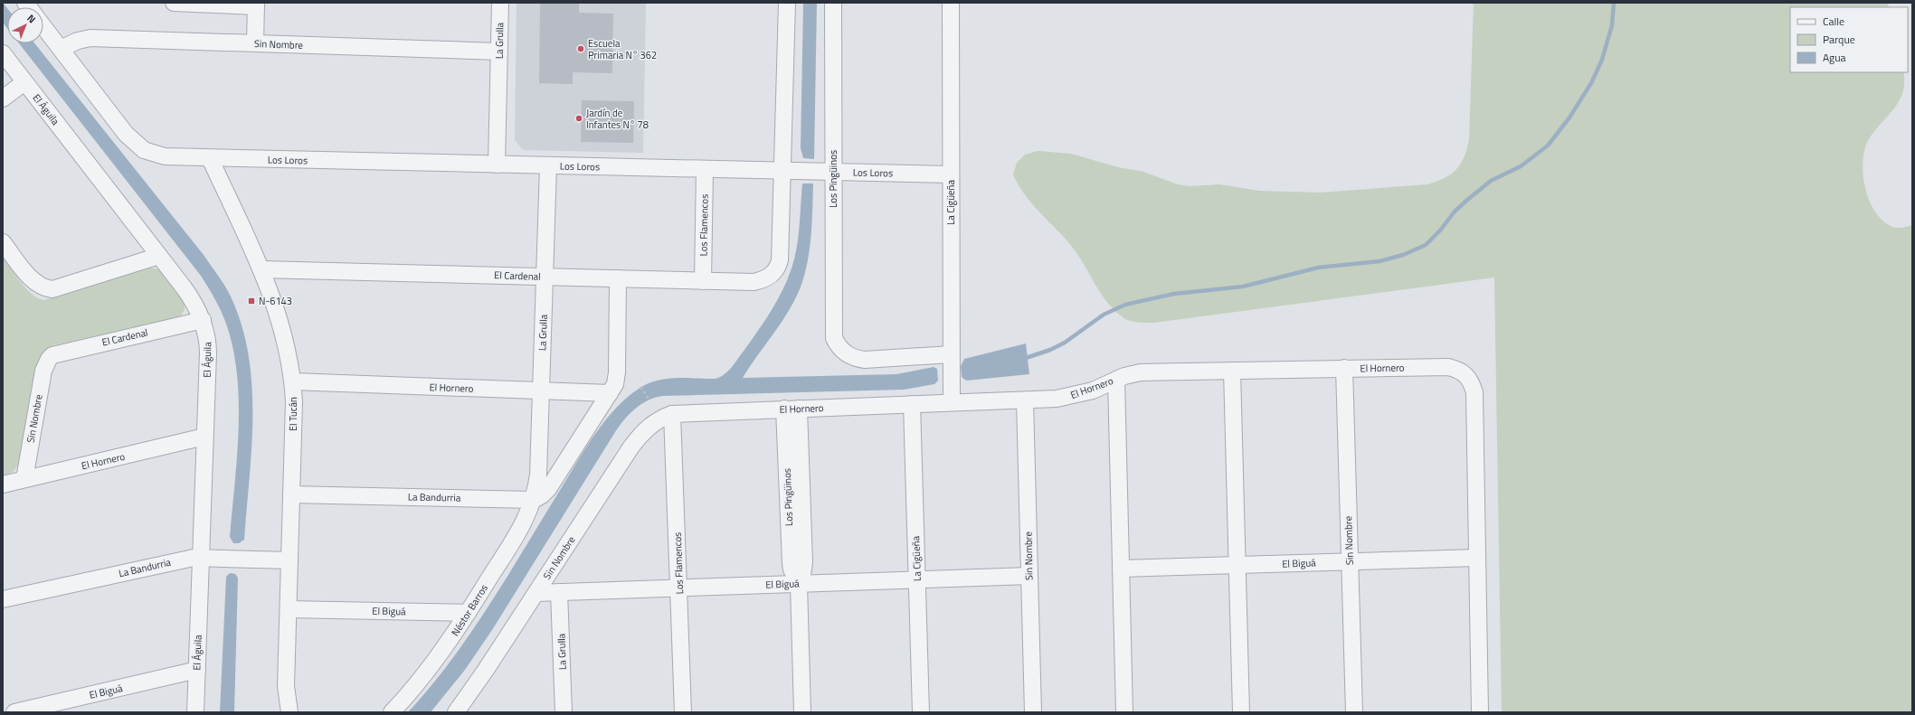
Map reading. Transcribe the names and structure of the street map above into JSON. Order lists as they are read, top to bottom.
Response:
{
  "streets": {
    "street": [
      "La Grulla",
      "Sin Nombre",
      "El Águila",
      "Los Loros",
      "Los Pingüinos",
      "La Cigüeña",
      "Los Flamencos",
      "El Cardenal",
      "El Hornero",
      "El Tucán",
      "La Bandurria",
      "El Biguá",
      "Néstor Barros"
    ]
  },
  "crossings": [
    ["La Grulla", "Sin Nombre"],
    ["La Grulla", "Los Loros"],
    ["La Grulla", "El Cardenal"],
    ["La Grulla", "El Hornero"],
    ["La Grulla", "La Bandurria"],
    ["La Grulla", "El Biguá"],
    ["La Grulla", "Néstor Barros"],
    ["Sin Nombre", "Los Flamencos"],
    ["Sin Nombre", "El Cardenal"],
    ["Sin Nombre", "El Hornero"],
    ["Sin Nombre", "El Biguá"],
    ["El Águila", "El Cardenal"],
    ["El Águila", "El Hornero"],
    ["El Águila", "La Bandurria"],
    ["El Águila", "El Biguá"],
    ["Los Loros", "Los Pingüinos"],
    ["Los Loros", "La Cigüeña"],
    ["Los Loros", "Los Flamencos"],
    ["Los Loros", "El Cardenal"],
    ["Los Loros", "El Tucán"],
    ["Los Pingüinos", "La Cigüeña"],
    ["Los Pingüinos", "El Hornero"],
    ["Los Pingüinos", "El Biguá"],
    ["La Cigüeña", "El Hornero"],
    ["La Cigüeña", "El Biguá"],
    ["Los Flamencos", "El Cardenal"],
    ["Los Flamencos", "El Hornero"],
    ["Los Flamencos", "El Biguá"],
    ["El Cardenal", "El Tucán"],
    ["El Hornero", "El Tucán"],
    ["El Hornero", "El Biguá"],
    ["El Tucán", "La Bandurria"],
    ["El Tucán", "El Biguá"],
    ["La Bandurria", "Néstor Barros"],
    ["El Biguá", "Néstor Barros"]
  ],
  "places": {
    "other": ["Escuela Primaria N° 362", "Jardín de Infantes N° 78"],
    "transit": ["N-6143"]
  },
  "legend": ["Calle", "Parque", "Agua"],
  "north": "top right"
}
